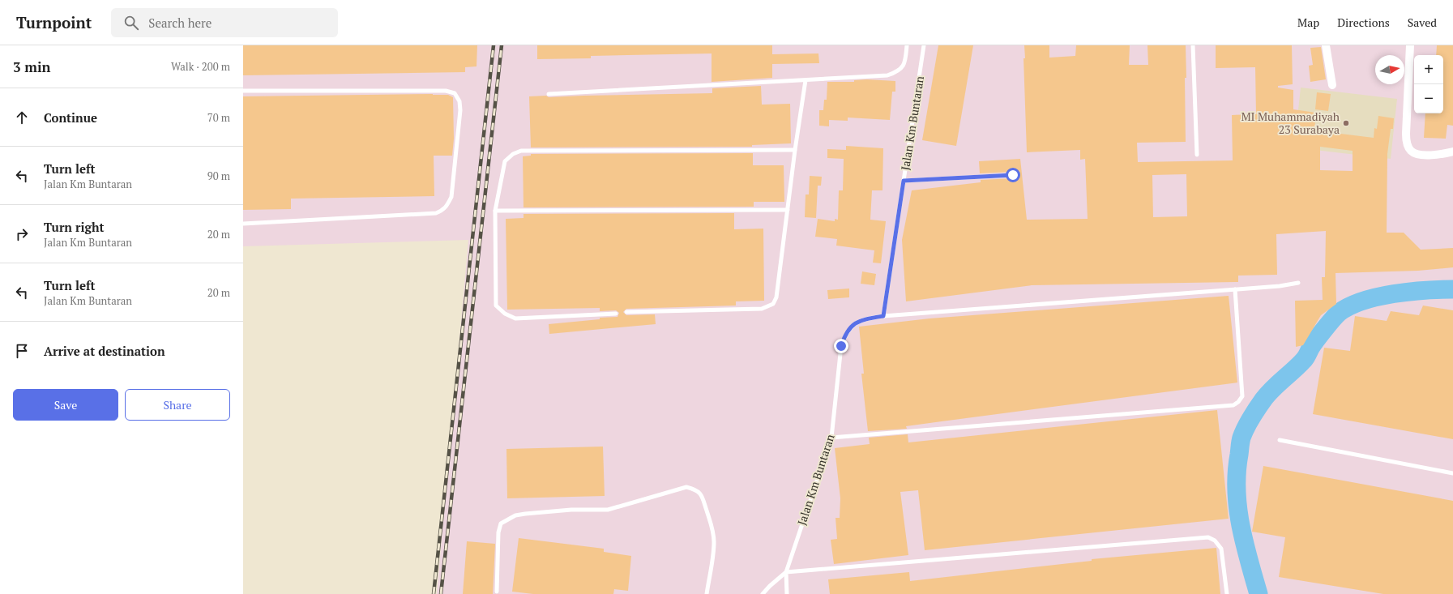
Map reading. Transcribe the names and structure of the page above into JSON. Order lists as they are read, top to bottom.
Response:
{
  "streets": {
    "lane": ["Jalan Km Buntaran"]
  },
  "places": ["MI Muhammadiyah 23 Surabaya"],
  "north": "right",
  "page": {
    "header": "Turnpoint",
    "search": "Search here",
    "nav": ["Map", "Directions", "Saved"],
    "heading": ["3 min", "Walk · 200 m"],
    "map_buttons": ["+", "−"],
    "list": [
      ["Continue", "70 m"],
      ["Turn left", "Jalan Km Buntaran", "90 m"],
      ["Turn right", "Jalan Km Buntaran", "20 m"],
      ["Turn left", "Jalan Km Buntaran", "20 m"],
      "Arrive at destination"
    ],
    "buttons": ["Save", "Share"]
  }
}
